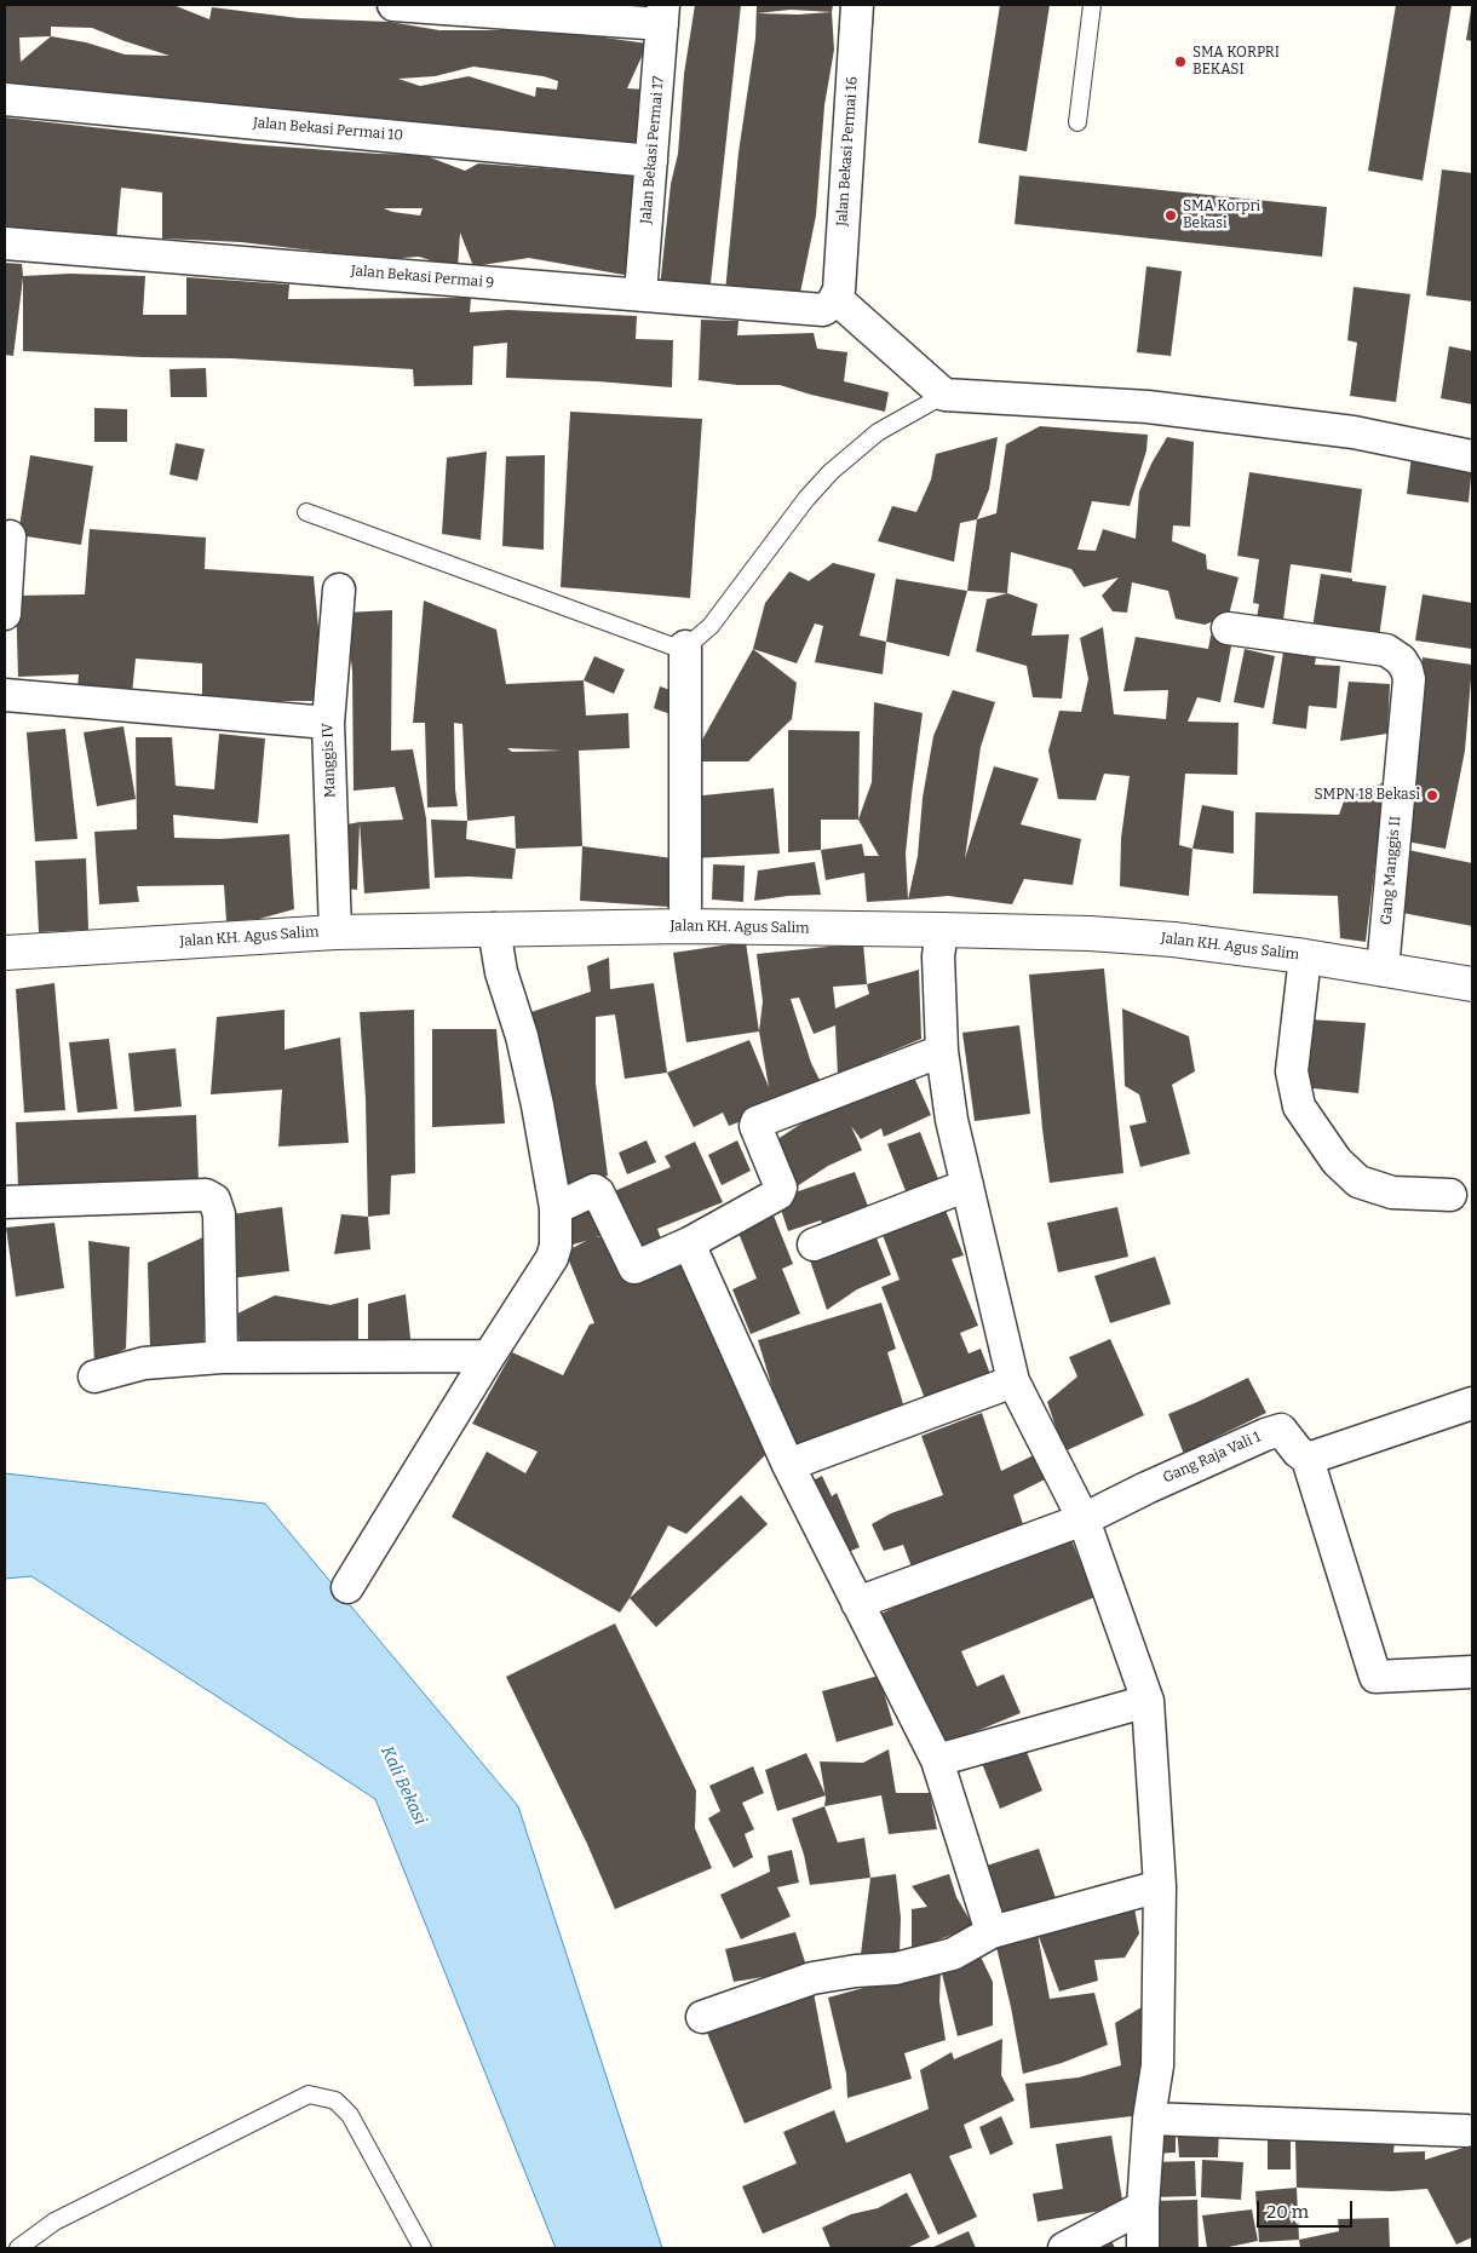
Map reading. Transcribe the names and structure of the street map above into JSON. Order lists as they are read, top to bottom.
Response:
{
  "streets": {
    "street": [
      "Jalan Bekasi Permai 10",
      "Jalan Bekasi Permai 17",
      "Jalan Bekasi Permai 16",
      "Jalan Bekasi Permai 9",
      "Manggis IV",
      "Gang Manggis II",
      "Jalan KH. Agus Salim",
      "Gang Raja Vali 1"
    ]
  },
  "crossings": [
    ["Jalan Bekasi Permai 10", "Jalan Bekasi Permai 17"],
    ["Jalan Bekasi Permai 17", "Jalan Bekasi Permai 9"],
    ["Jalan Bekasi Permai 16", "Jalan Bekasi Permai 9"],
    ["Manggis IV", "Jalan KH. Agus Salim"],
    ["Gang Manggis II", "Jalan KH. Agus Salim"]
  ],
  "water": ["Kali Bekasi"],
  "places": ["SMA KORPRI BEKASI", "SMA Korpri Bekasi", "SMPN 18 Bekasi"],
  "scale_bar": "20 m"
}
